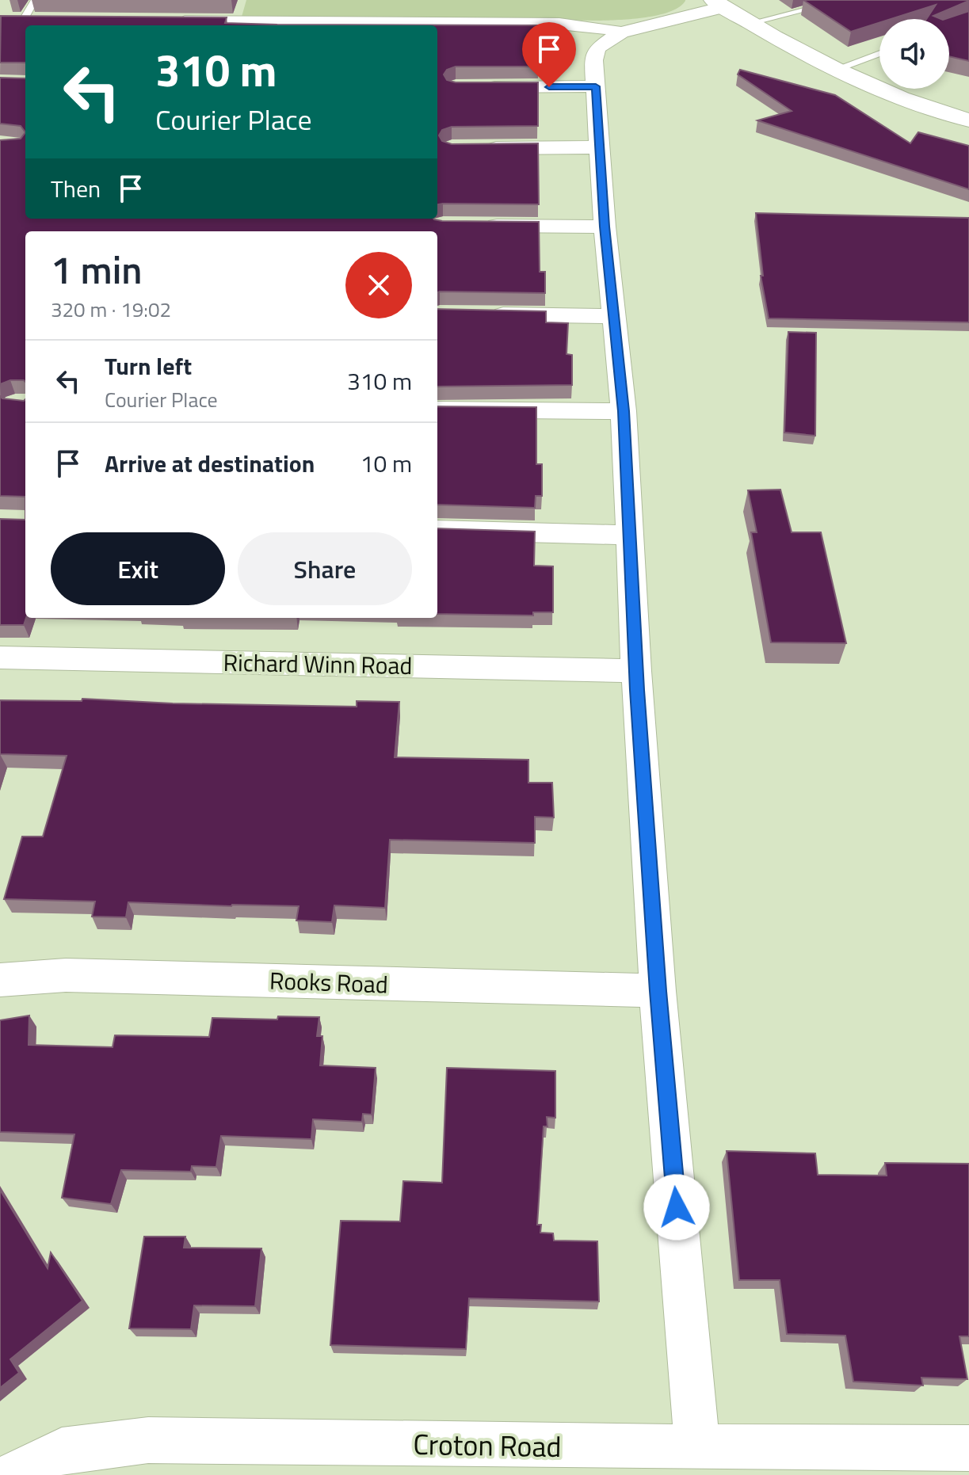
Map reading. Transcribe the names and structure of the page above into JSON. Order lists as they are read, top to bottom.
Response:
{
  "streets": {
    "street": ["Richard Winn Road", "Rooks Road", "Croton Road"]
  },
  "page": {
    "turn": ["310 m", "Courier Place"],
    "then": "Then",
    "heading": ["1 min", "320 m · 19:02"],
    "list": [
      {
        "name": "Turn left",
        "note": "Courier Place",
        "value": "310 m"
      },
      {
        "name": "Arrive at destination",
        "value": "10 m"
      }
    ],
    "buttons": ["Exit", "Share"]
  }
}
